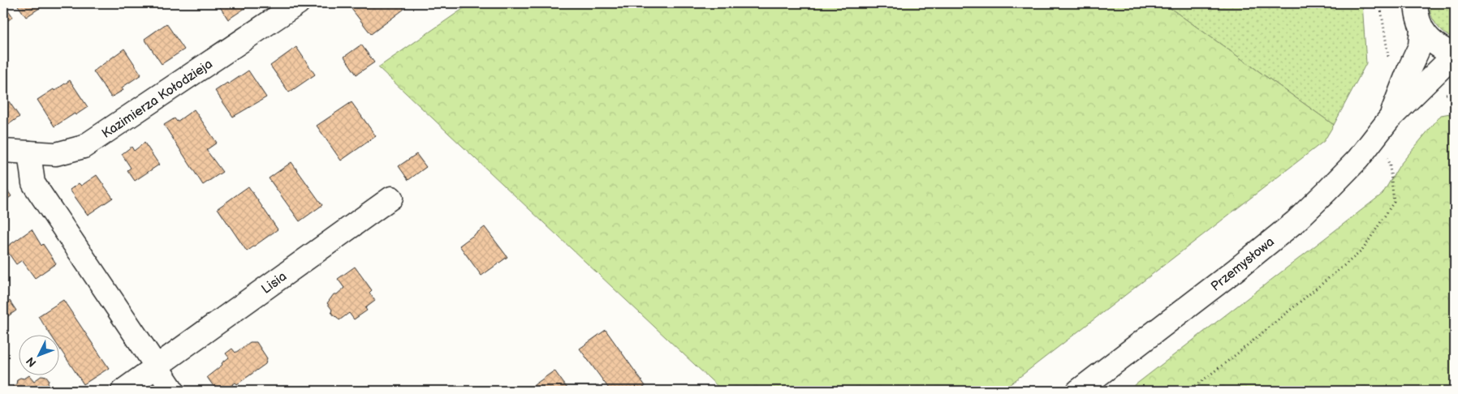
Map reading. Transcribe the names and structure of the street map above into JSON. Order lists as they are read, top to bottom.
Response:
{
  "streets": {
    "street": ["Kazimierza Kołodzieja", "Przemysłowa", "Lisia"]
  },
  "north": "bottom left"
}
